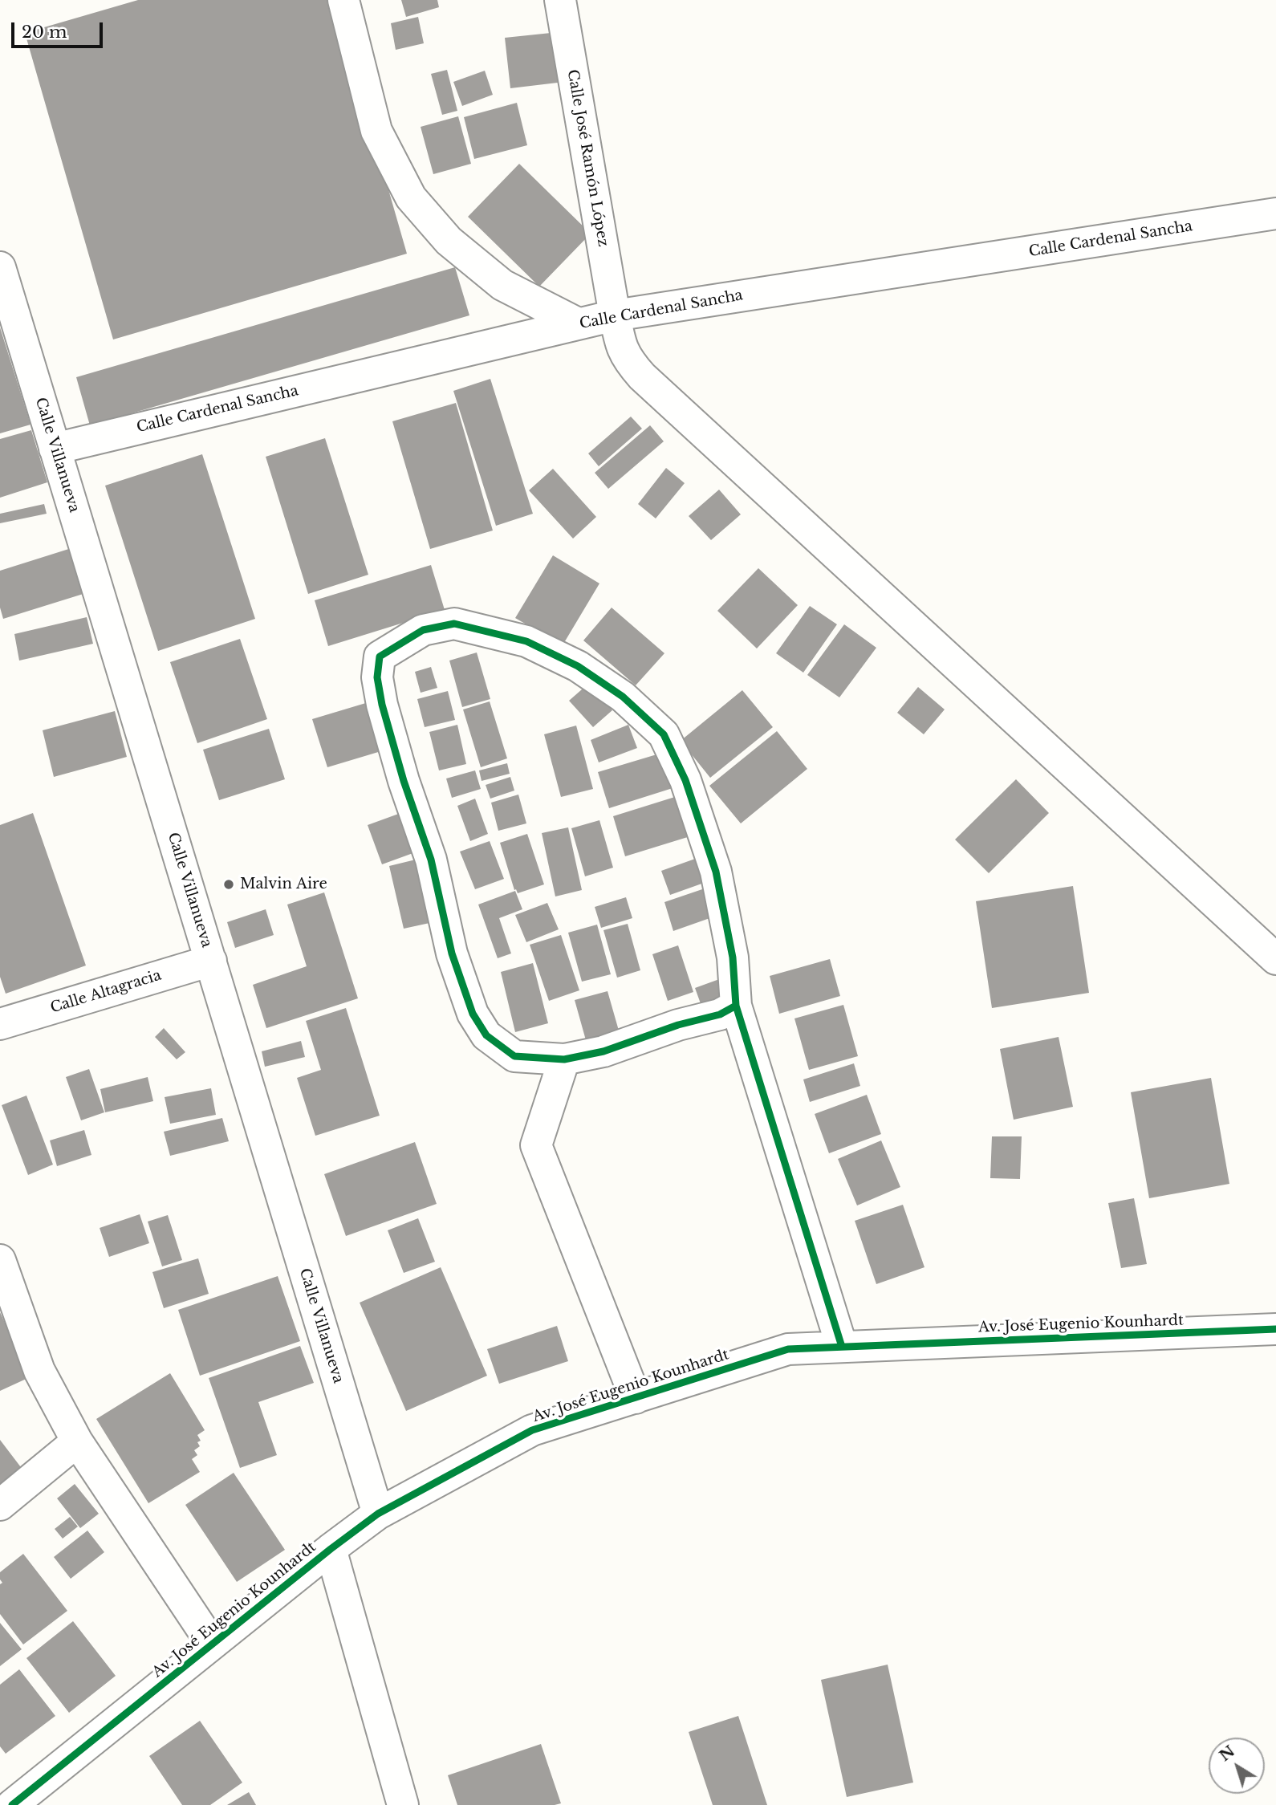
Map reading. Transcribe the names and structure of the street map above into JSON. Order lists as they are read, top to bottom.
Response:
{
  "streets": {
    "street": [
      "Calle José Ramón López",
      "Calle Cardenal Sancha",
      "Calle Villanueva",
      "Calle Altagracia",
      "Av. José Eugenio Kounhardt"
    ]
  },
  "crossings": [
    ["Calle José Ramón López", "Calle Cardenal Sancha"],
    ["Calle Cardenal Sancha", "Calle Villanueva"],
    ["Calle Villanueva", "Calle Altagracia"],
    ["Calle Villanueva", "Av. José Eugenio Kounhardt"]
  ],
  "places": ["Malvin Aire"],
  "scale_bar": "20 m",
  "north": "top left"
}
